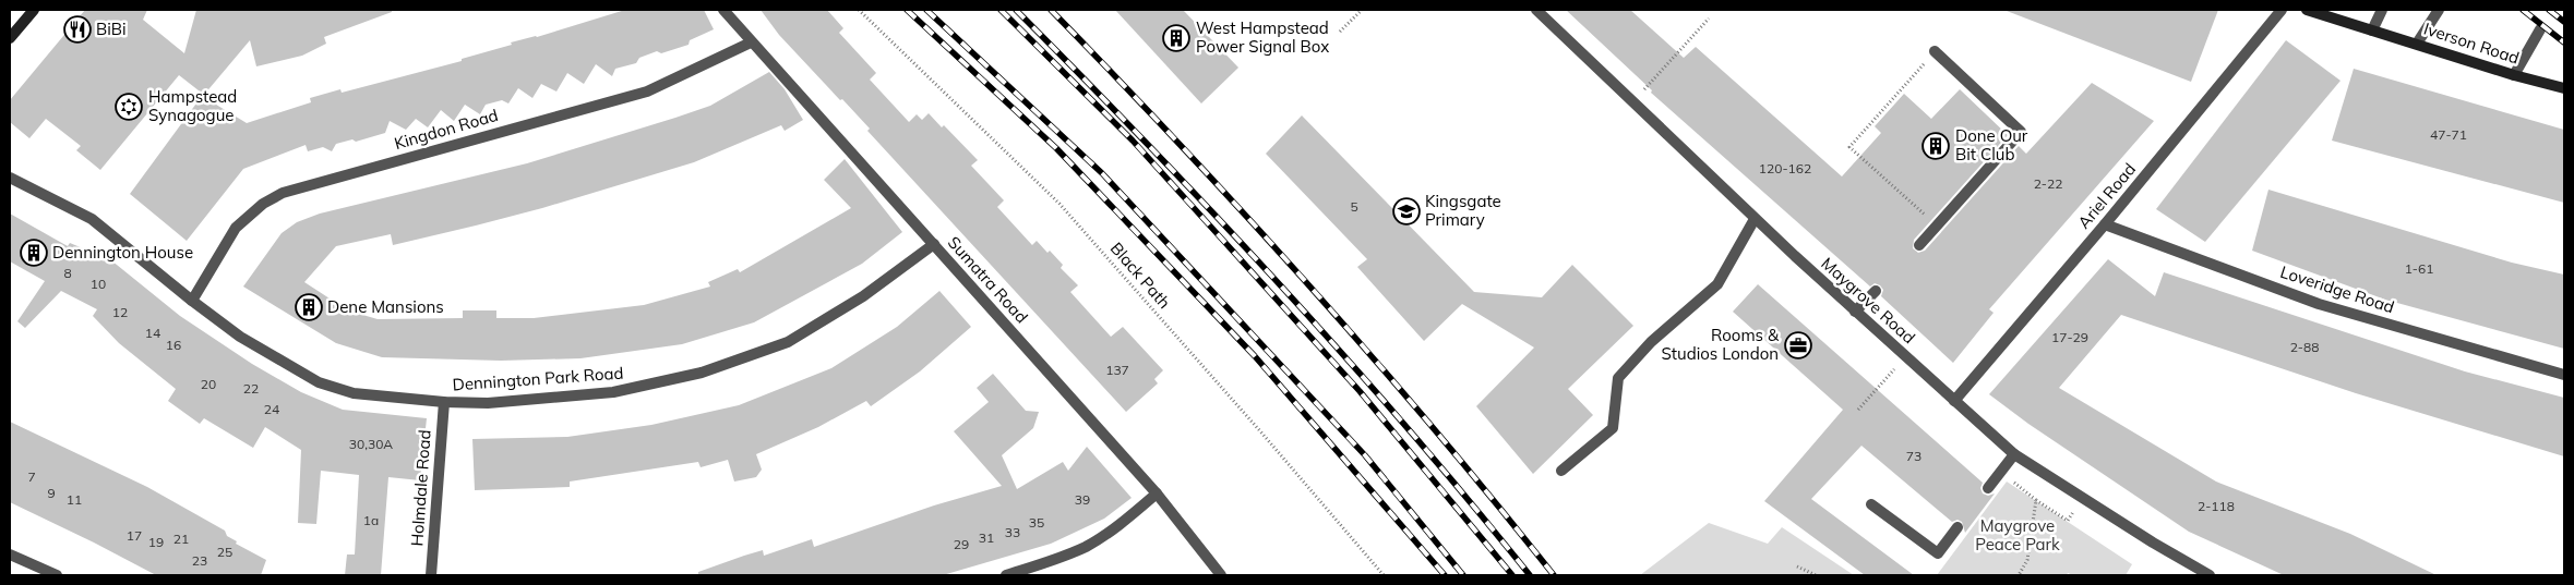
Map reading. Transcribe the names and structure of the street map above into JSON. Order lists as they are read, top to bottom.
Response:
{
  "streets": {
    "main road": ["Iverson Road"],
    "street": [
      "Kingdon Road",
      "Ariel Road",
      "Sumatra Road",
      "Loveridge Road",
      "Maygrove Road",
      "Dennington Park Road",
      "Holmdale Road"
    ],
    "path": ["Black Path"]
  },
  "crossings": [
    ["Kingdon Road", "Sumatra Road"],
    ["Kingdon Road", "Dennington Park Road"],
    ["Ariel Road", "Loveridge Road"],
    ["Ariel Road", "Maygrove Road"],
    ["Sumatra Road", "Dennington Park Road"],
    ["Dennington Park Road", "Holmdale Road"]
  ],
  "parks": ["Maygrove Peace Park"],
  "places": {
    "restaurant": ["BiBi"],
    "building": [
      "West Hampstead Power Signal Box",
      "Done Our Bit Club",
      "Dennington House",
      "Dene Mansions"
    ],
    "synagogue": ["Hampstead Synagogue"],
    "school or university": ["Kingsgate Primary"],
    "office": ["Rooms & Studios London"]
  },
  "house_numbers": [
    "47-71",
    "120-162",
    "2-22",
    "5",
    "1-61",
    "8",
    "10",
    "12",
    "14",
    "17-29",
    "16",
    "2-88",
    "137",
    "20",
    "22",
    "24",
    "30,30A",
    "73",
    "7",
    "9",
    "11",
    "39",
    "2-118",
    "1a",
    "35",
    "33",
    "17",
    "31",
    "21",
    "19",
    "29",
    "25",
    "23"
  ]
}
